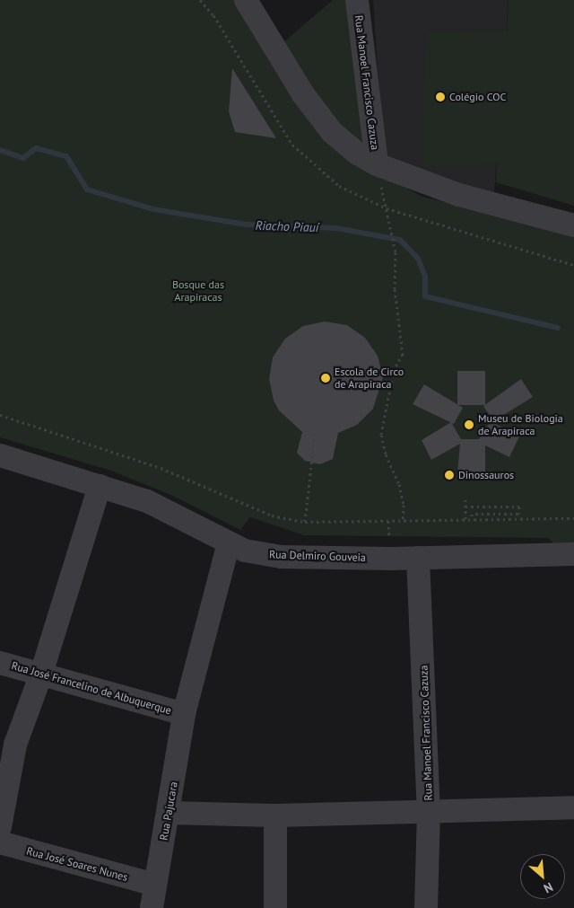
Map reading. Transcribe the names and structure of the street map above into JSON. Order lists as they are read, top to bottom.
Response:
{
  "streets": {
    "street": [
      "Rua Manoel Francisco Cazuza",
      "Rua Delmiro Gouveia",
      "Rua José Francelino de Albuquerque",
      "Rua Pajucara",
      "Rua José Soares Nunes"
    ]
  },
  "crossings": [
    ["Rua Manoel Francisco Cazuza", "Rua Delmiro Gouveia"],
    ["Rua Delmiro Gouveia", "Rua Pajucara"],
    ["Rua José Francelino de Albuquerque", "Rua Pajucara"],
    ["Rua Pajucara", "Rua José Soares Nunes"]
  ],
  "water": ["Riacho Piauí"],
  "parks": ["Bosque das Arapiracas"],
  "places": [
    "Colégio COC",
    "Escola de Circo de Arapiraca",
    "Museu de Biologia de Arapiraca",
    "Dinossauros"
  ],
  "north": "bottom right"
}
